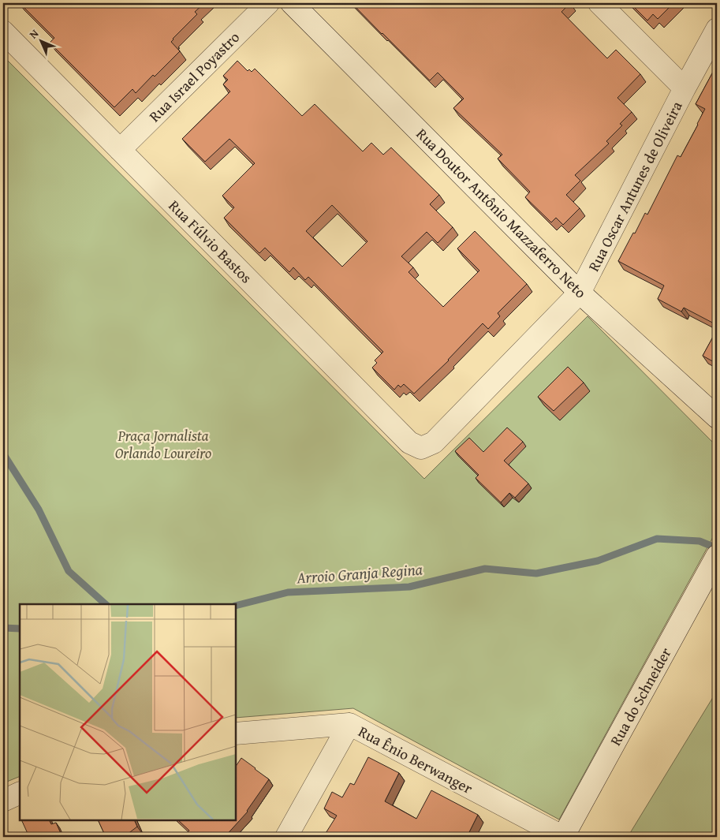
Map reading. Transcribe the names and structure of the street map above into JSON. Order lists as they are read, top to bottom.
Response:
{
  "streets": {
    "street": [
      "Rua Israel Poyastro",
      "Rua Oscar Antunes de Oliveira",
      "Rua Doutor Antônio Mazzaferro Neto",
      "Rua Fúlvio Bastos",
      "Rua do Schneider",
      "Rua Ênio Berwanger"
    ]
  },
  "crossings": [
    ["Rua Israel Poyastro", "Rua Fúlvio Bastos"],
    ["Rua Oscar Antunes de Oliveira", "Rua Doutor Antônio Mazzaferro Neto"],
    ["Rua Oscar Antunes de Oliveira", "Rua Fúlvio Bastos"],
    ["Rua do Schneider", "Rua Ênio Berwanger"]
  ],
  "water": ["Arroio Granja Regina"],
  "parks": ["Praça Jornalista Orlando Loureiro"],
  "north": "top left"
}
